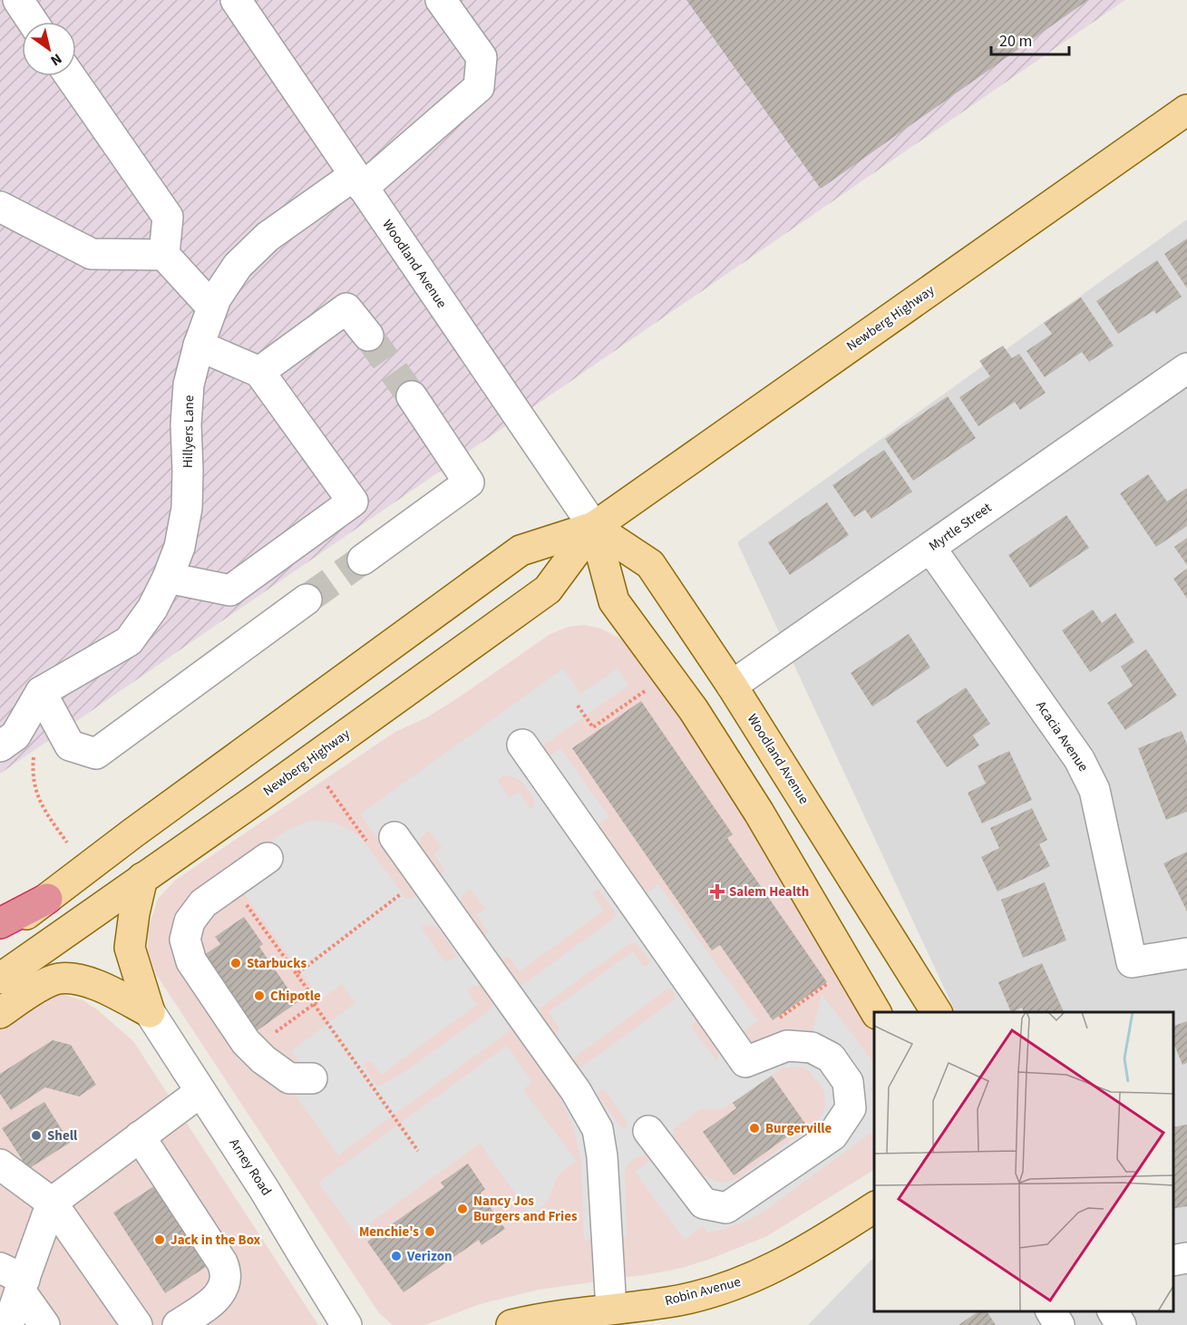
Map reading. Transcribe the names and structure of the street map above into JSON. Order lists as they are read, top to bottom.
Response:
{
  "streets": {
    "main road": ["Woodland Avenue", "Newberg Highway", "Robin Avenue"],
    "street": [
      "Hillyers Lane",
      "Myrtle Street",
      "Acacia Avenue",
      "Arney Road"
    ]
  },
  "crossings": [
    ["Woodland Avenue", "Newberg Highway"],
    ["Woodland Avenue", "Hillyers Lane"],
    ["Woodland Avenue", "Myrtle Street"],
    ["Myrtle Street", "Acacia Avenue"]
  ],
  "places": {
    "health": ["Salem Health"],
    "other": [
      "Starbucks",
      "Chipotle",
      "Burgerville",
      "Shell",
      "Nancy Jos Burgers and Fries",
      "Menchie's",
      "Jack in the Box",
      "Verizon"
    ]
  },
  "scale_bar": "20 m",
  "north": "bottom right"
}
